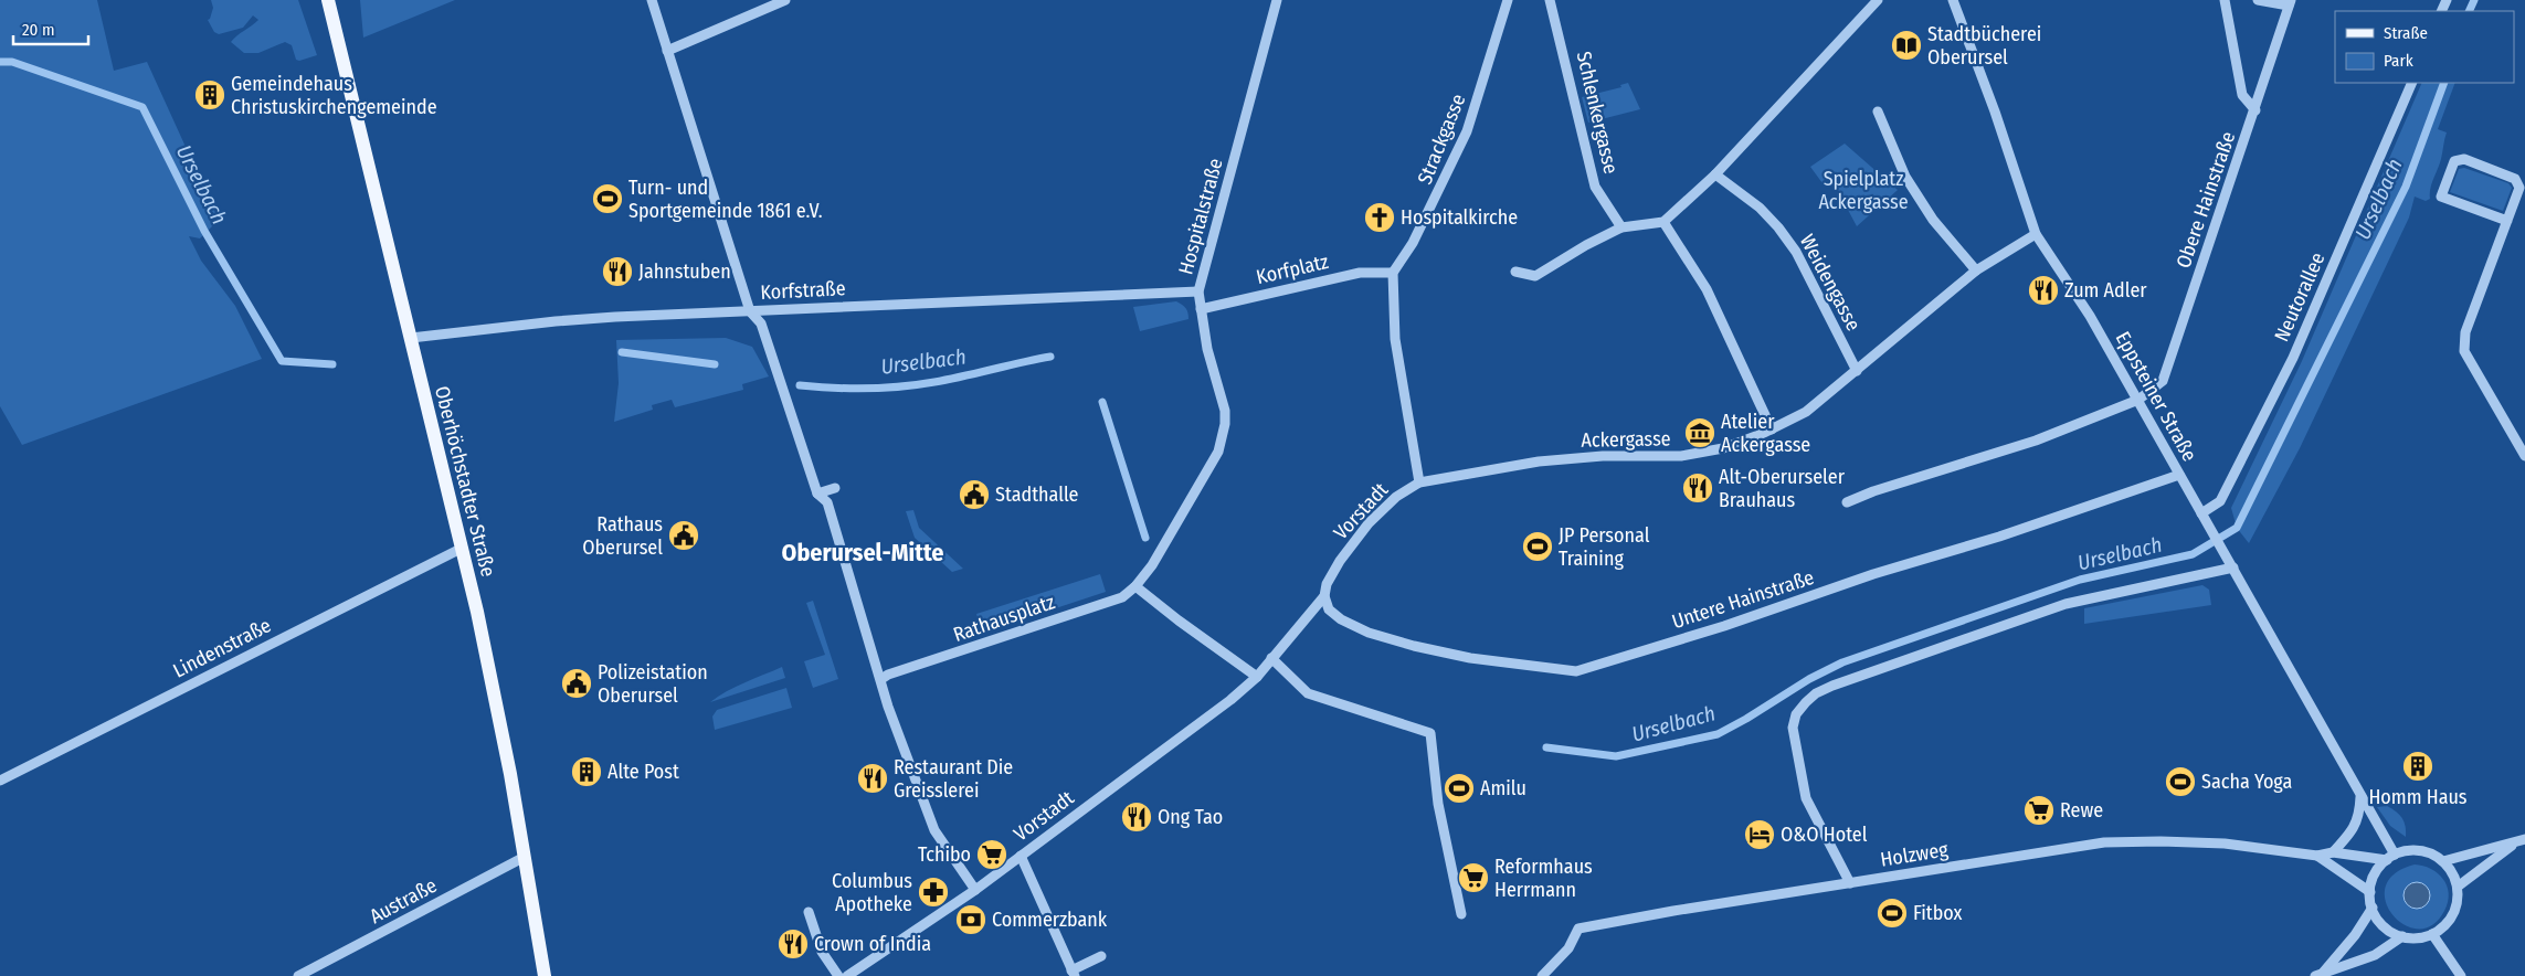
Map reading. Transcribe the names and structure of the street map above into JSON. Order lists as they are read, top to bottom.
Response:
{
  "streets": {
    "main road": ["Oberhöchstadter Straße"],
    "street": [
      "Schlenkergasse",
      "Strackgasse",
      "Obere Hainstraße",
      "Hospitalstraße",
      "Korfplatz",
      "Weidengasse",
      "Korfstraße",
      "Neutorallee",
      "Eppsteiner Straße",
      "Ackergasse",
      "Vorstadt",
      "Untere Hainstraße",
      "Rathausplatz",
      "Lindenstraße",
      "Holzweg",
      "Austraße"
    ]
  },
  "crossings": [
    ["Strackgasse", "Korfplatz"],
    ["Obere Hainstraße", "Eppsteiner Straße"],
    ["Hospitalstraße", "Korfplatz"],
    ["Hospitalstraße", "Korfstraße"],
    ["Hospitalstraße", "Rathausplatz"],
    ["Weidengasse", "Ackergasse"],
    ["Korfstraße", "Oberhöchstadter Straße"],
    ["Neutorallee", "Eppsteiner Straße"],
    ["Eppsteiner Straße", "Ackergasse"],
    ["Eppsteiner Straße", "Untere Hainstraße"],
    ["Eppsteiner Straße", "Holzweg"],
    ["Ackergasse", "Vorstadt"],
    ["Oberhöchstadter Straße", "Lindenstraße"],
    ["Oberhöchstadter Straße", "Austraße"],
    ["Vorstadt", "Untere Hainstraße"]
  ],
  "districts": ["Oberursel-Mitte"],
  "water": ["Urselbach"],
  "parks": ["Spielplatz Ackergasse"],
  "places": {
    "library": ["Stadtbücherei Oberursel"],
    "building": ["Gemeindehaus Christuskirchengemeinde", "Homm Haus", "Alte Post"],
    "sports": [
      "Turn- und Sportgemeinde 1861 e.V.",
      "JP Personal Training",
      "Sacha Yoga",
      "Amilu",
      "Fitbox"
    ],
    "church": ["Hospitalkirche"],
    "restaurant": [
      "Jahnstuben",
      "Zum Adler",
      "Alt-Oberurseler Brauhaus",
      "Restaurant Die Greisslerei",
      "Ong Tao",
      "Crown of India"
    ],
    "museum": ["Atelier Ackergasse"],
    "public building": ["Stadthalle", "Rathaus Oberursel", "Polizeistation Oberursel"],
    "supermarket": ["Rewe", "Tchibo", "Reformhaus Herrmann"],
    "hotel": ["O&O Hotel"],
    "pharmacy": ["Columbus Apotheke"],
    "bank": ["Commerzbank"]
  },
  "legend": ["Straße", "Park"],
  "scale_bar": "20 m"
}
